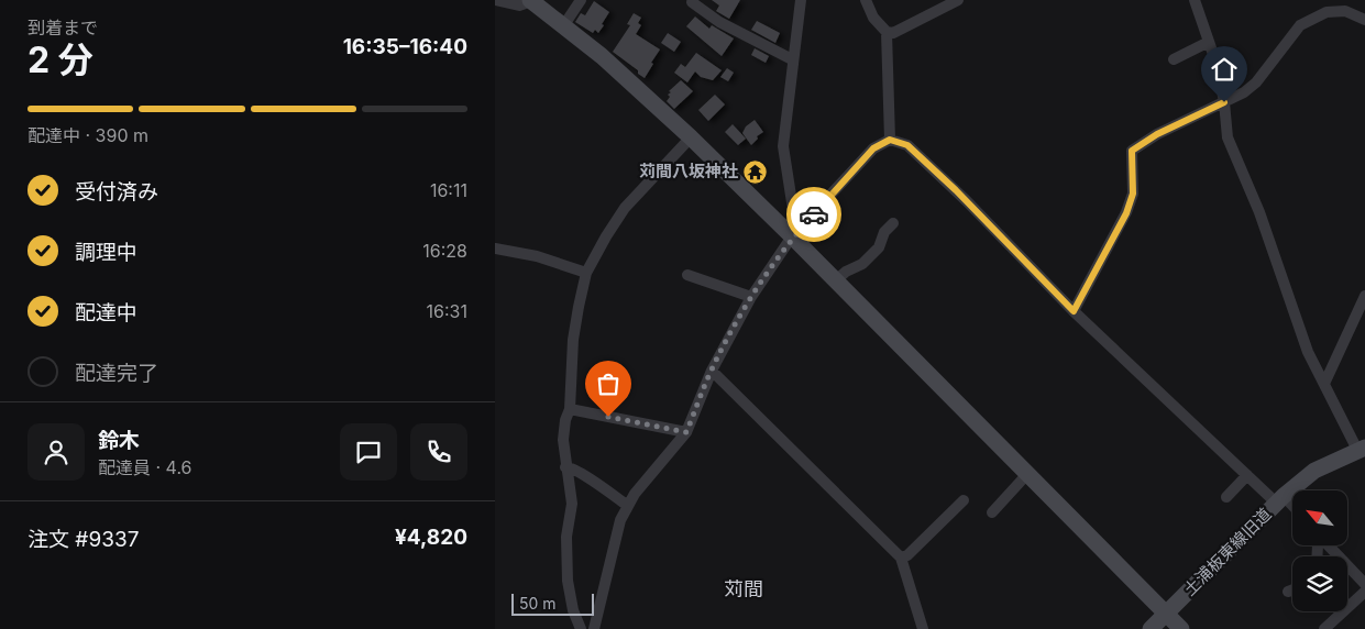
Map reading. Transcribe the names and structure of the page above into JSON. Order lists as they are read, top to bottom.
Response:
{
  "streets": {
    "street": ["土浦板東線旧道"]
  },
  "districts": ["苅間"],
  "places": {
    "temple": ["苅間八坂神社"]
  },
  "scale_bar": "50 m",
  "north": "top left",
  "page": {
    "heading": ["2 分", "到着まで", "16:35–16:40"],
    "panel": [
      "鈴木",
      "配達員 · 4.6",
      "注文 #9337",
      "¥4,820"
    ],
    "bar": "配達中 · 390 m",
    "list": [
      ["受付済み", "16:11"],
      ["調理中", "16:28"],
      ["配達中", "16:31"],
      "配達完了"
    ],
    "scale": "50 m"
  }
}
